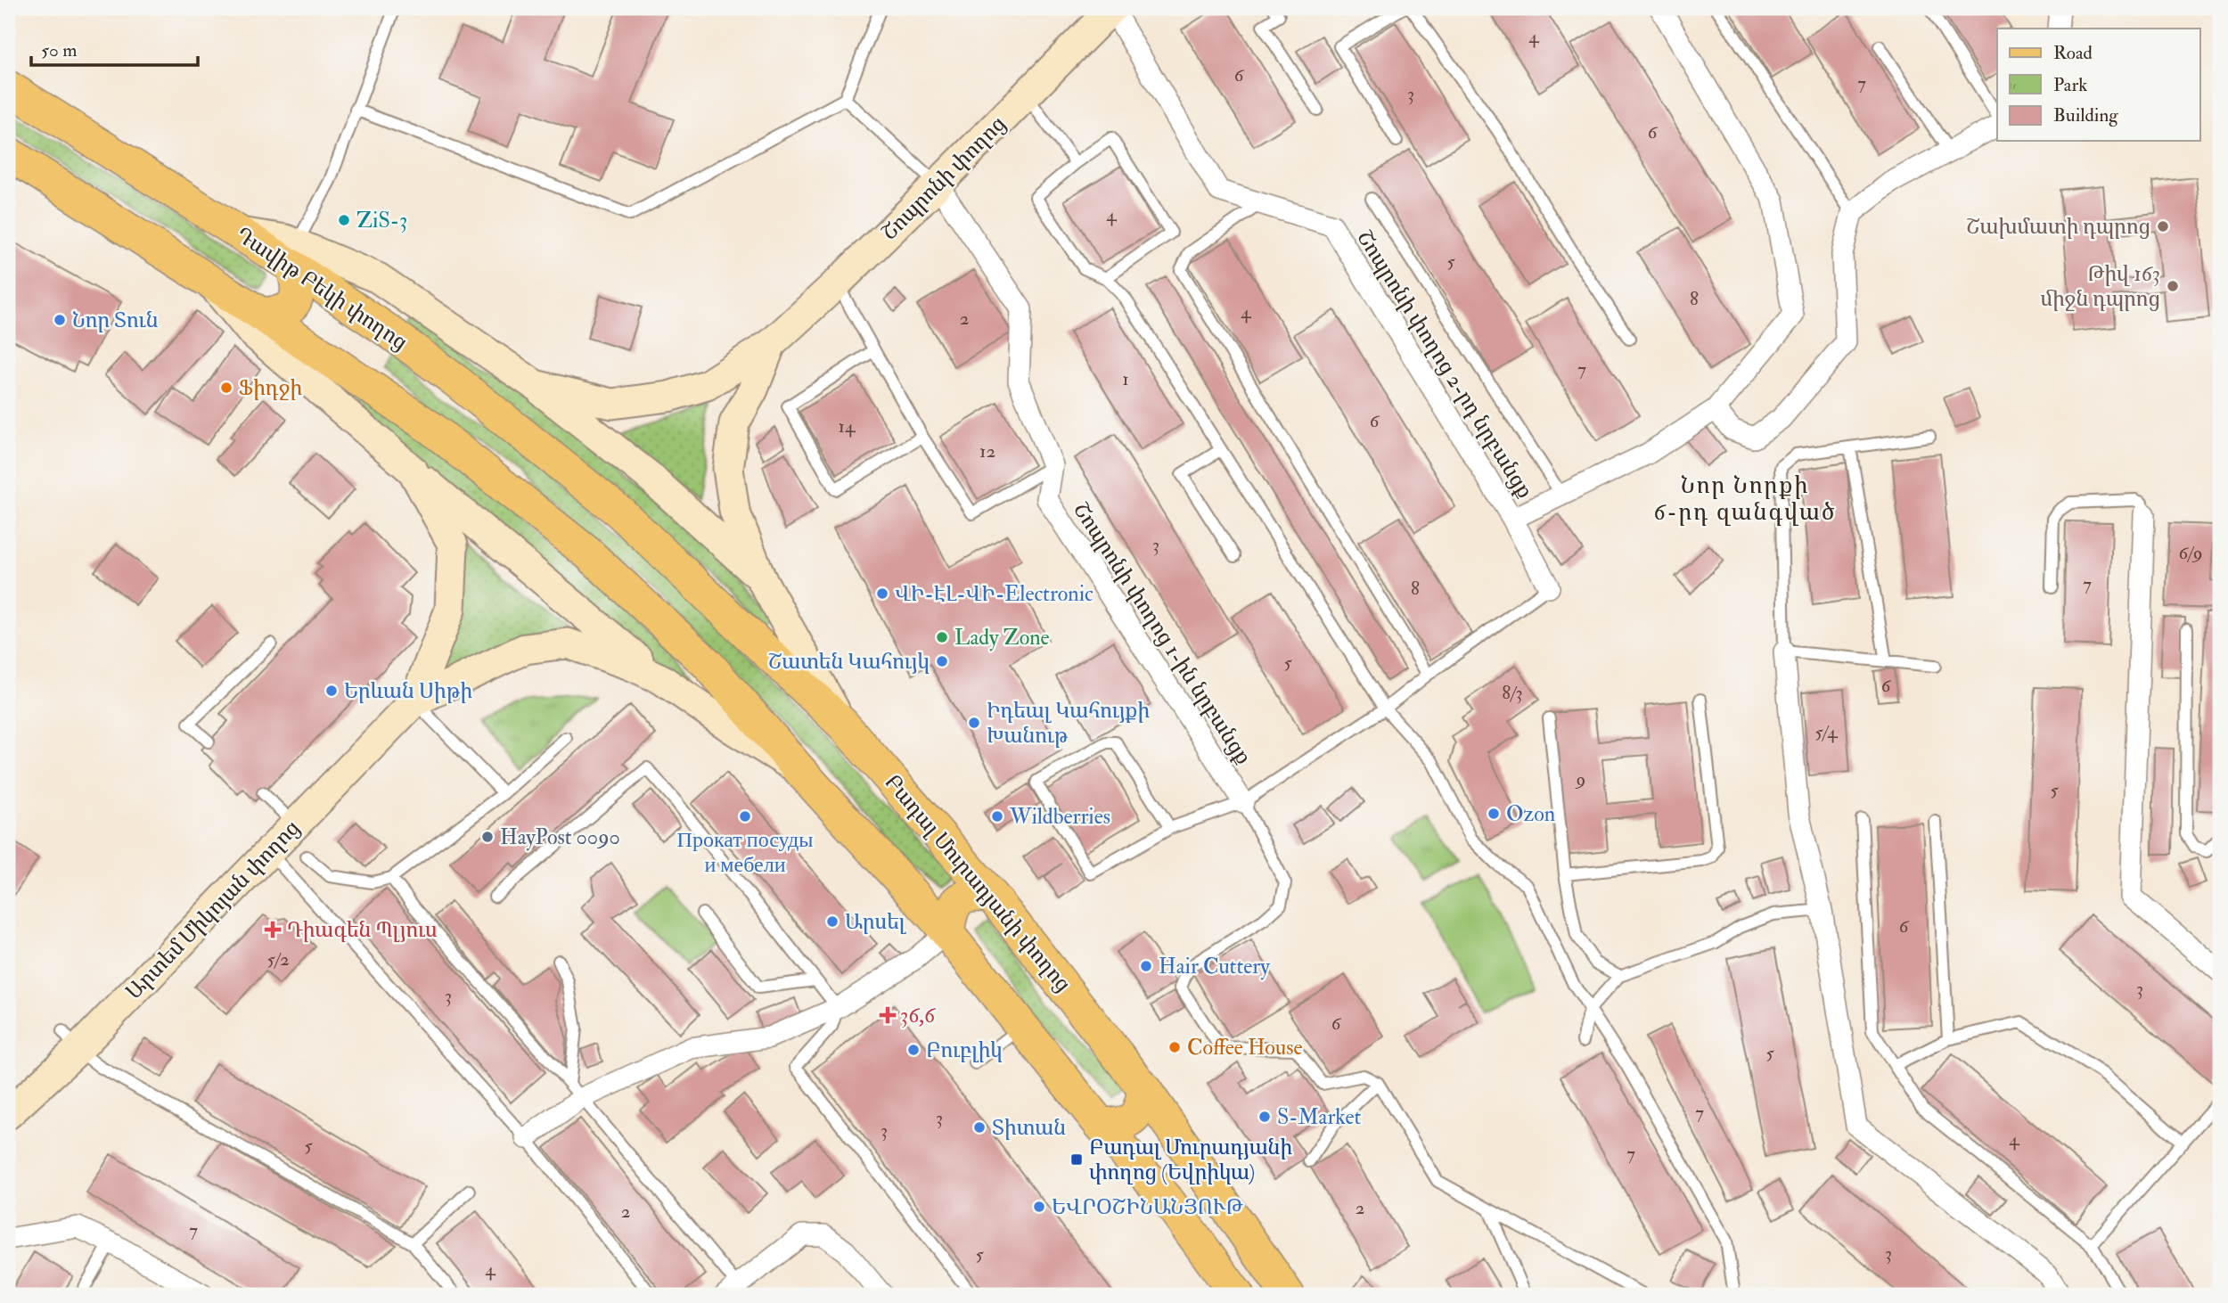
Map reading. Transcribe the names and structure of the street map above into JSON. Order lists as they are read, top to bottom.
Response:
{
  "streets": {
    "main road": [
      "Շոպրոնի փողոց",
      "Դավիթ Բեկի փողոց",
      "Բադալ Մուրադյանի փողոց",
      "Արտեմ Միկոյան փողոց"
    ],
    "street": ["Շոպրոնի փողոց 2-րդ նրբանցք", "Շոպրոնի փողոց 1-ին նրբանցք"]
  },
  "crossings": [
    ["Շոպրոնի փողոց", "Շոպրոնի փողոց 2-րդ նրբանցք"],
    ["Դավիթ Բեկի փողոց", "Բադալ Մուրադյանի փողոց"]
  ],
  "districts": ["Նոր Նորքի 6-րդ զանգված"],
  "places": {
    "other": [
      "ZiS-3",
      "Շախմատի դպրոց",
      "Թիվ 163 միջն դպրոց",
      "Նոր Տուն",
      "Ֆիդջի",
      "ՎԻ-ԷԼ-ՎԻ-Electronic",
      "Lady Zone",
      "Շատեն Կահույկ",
      "Երևան Սիթի",
      "Իդեալ Կահույքի Խանութ",
      "Ozon",
      "Прокат посуды и мебели",
      "Wildberries",
      "HayPost 0090",
      "Արսել",
      "Hair Cuttery",
      "Coffee House",
      "Բուբլիկ",
      "S-Market",
      "Տիտան",
      "ԵՎՐՕՇԻՆԱՆՅՈՒԹ"
    ],
    "health": ["Դիագեն Պլյուս", "36,6"],
    "transit": ["Բադալ Մուրադյանի փողոց (Եվրիկա)"]
  },
  "house_numbers": [
    "4",
    "6",
    "7",
    "3",
    "6",
    "4",
    "5",
    "8",
    "4",
    "2",
    "7",
    "1",
    "6",
    "14",
    "12",
    "3",
    "6/9",
    "7",
    "8",
    "5",
    "6",
    "8/3",
    "5/4",
    "9",
    "5",
    "6",
    "5/2",
    "3",
    "3",
    "6",
    "5",
    "7",
    "3",
    "3",
    "4",
    "5",
    "7",
    "2",
    "2",
    "7",
    "3",
    "5",
    "4"
  ],
  "legend": ["Road", "Park", "Building"],
  "scale_bar": "50 m"
}
